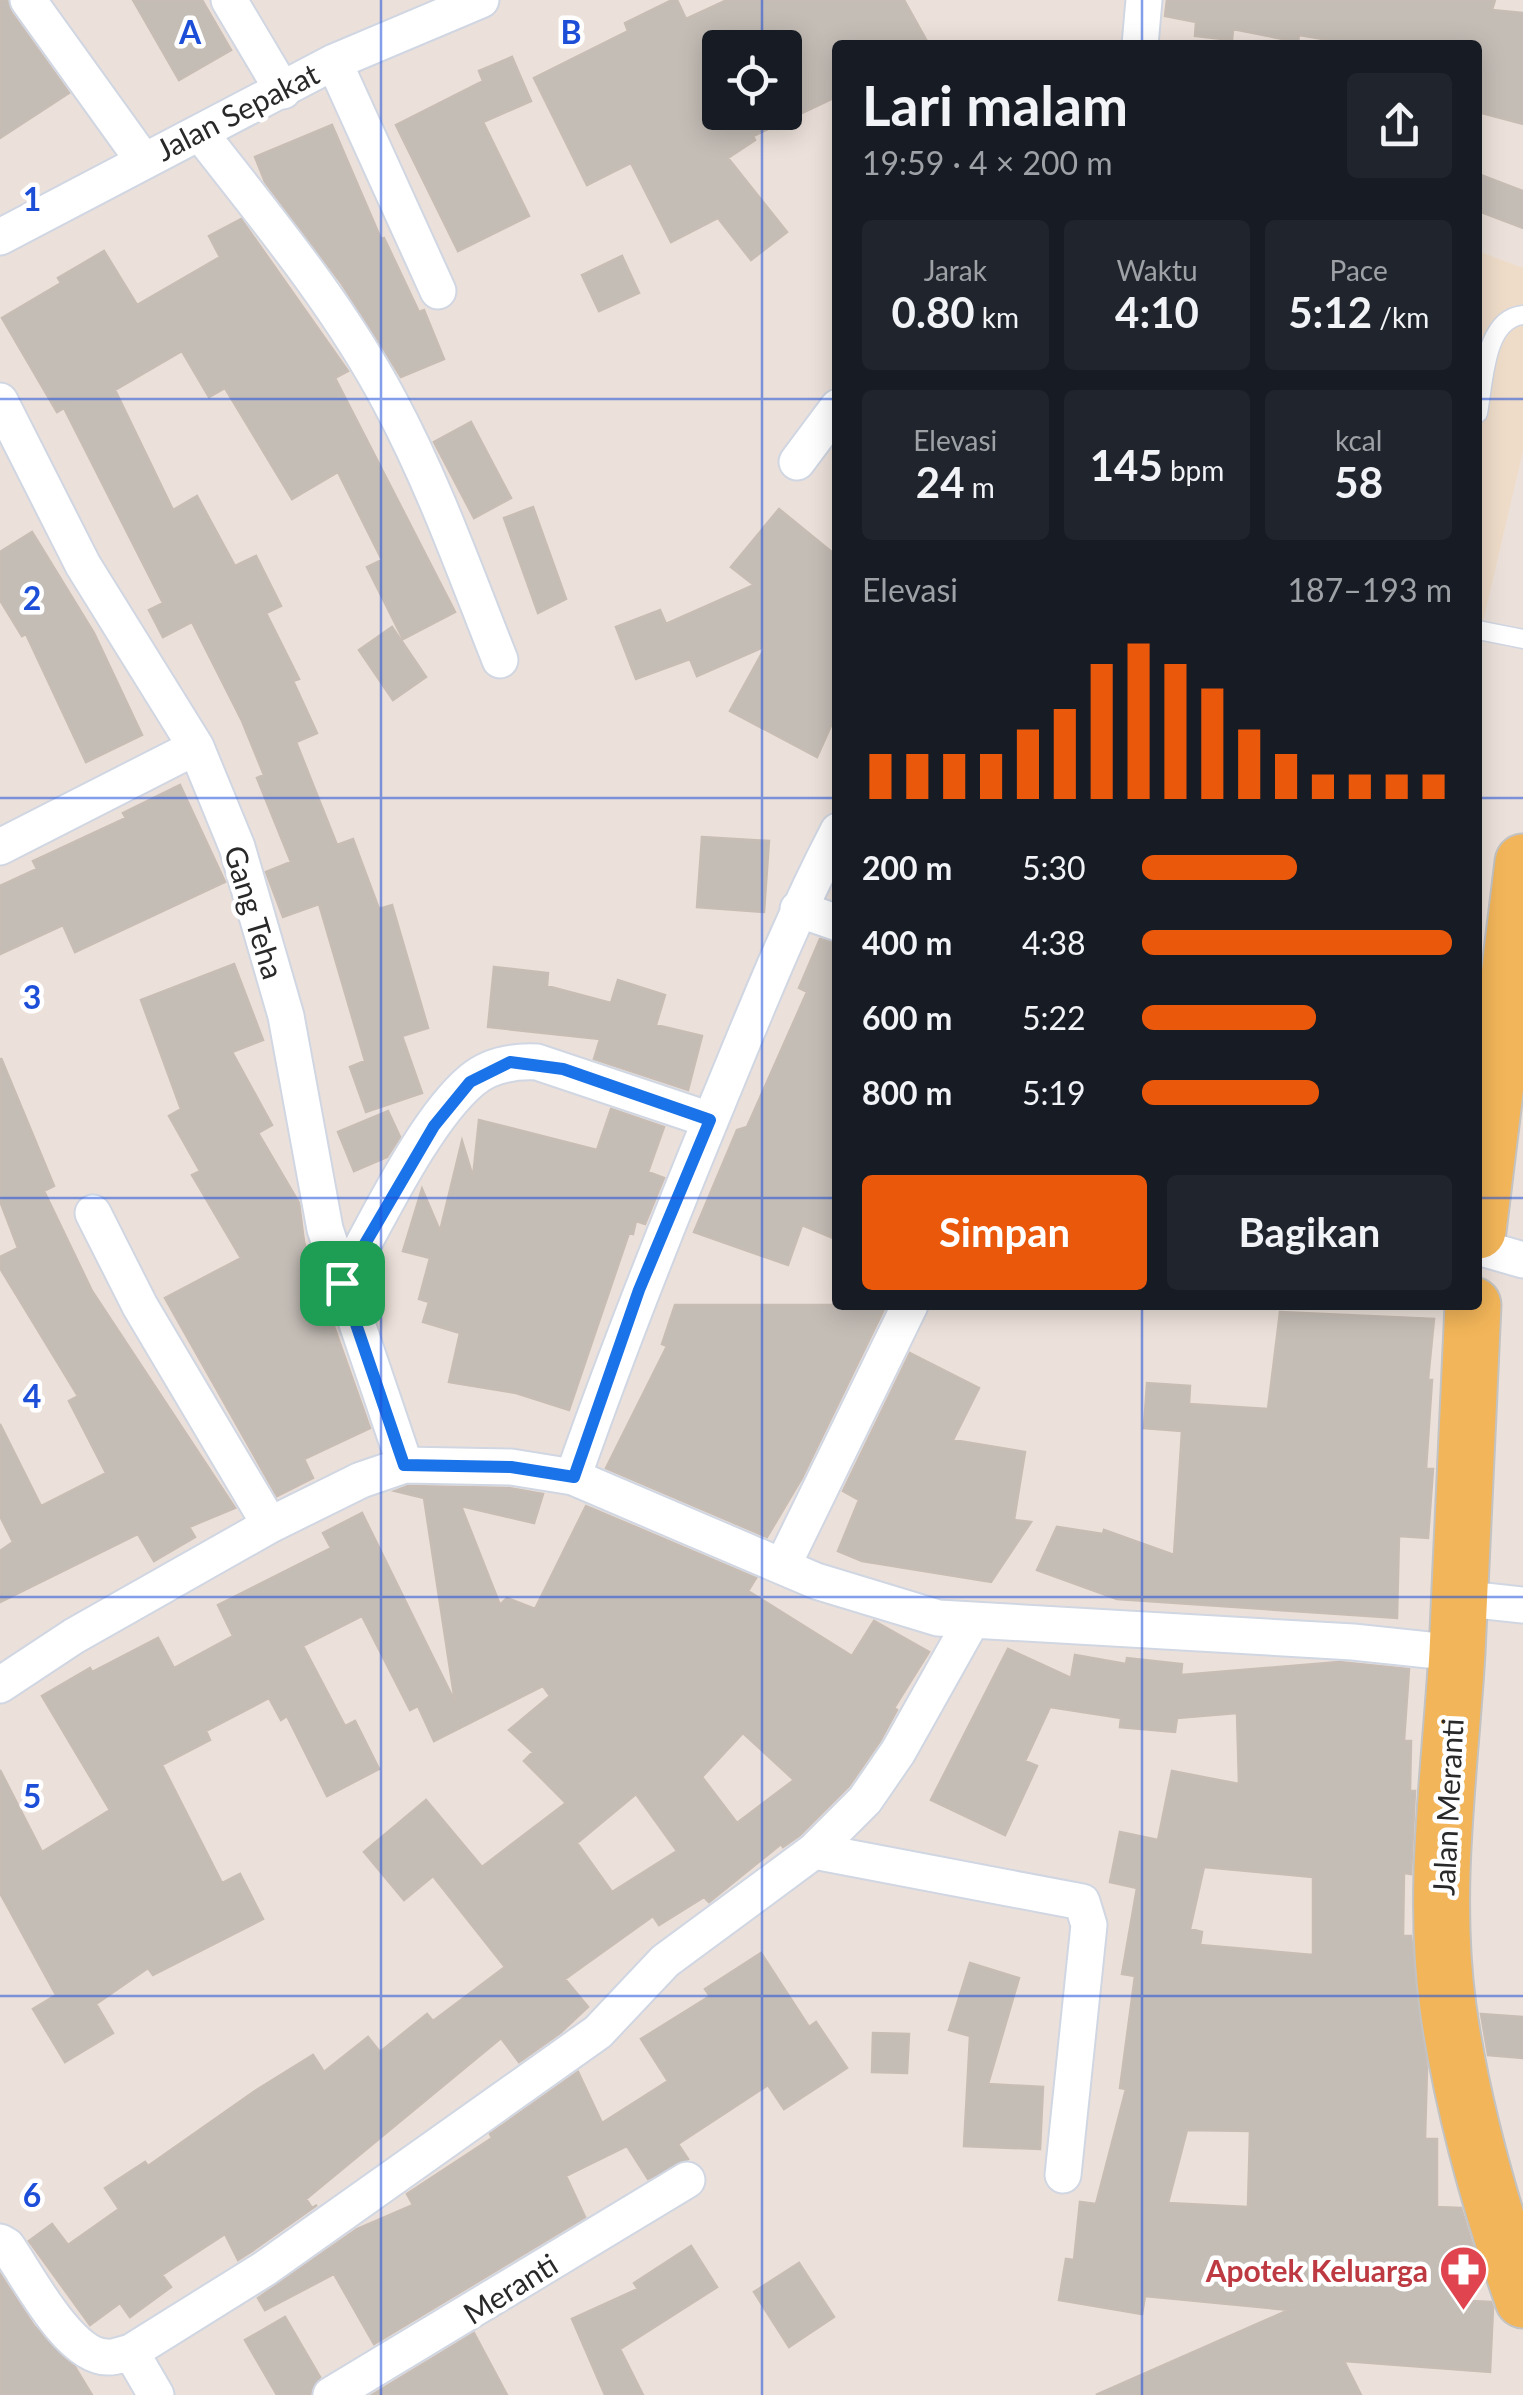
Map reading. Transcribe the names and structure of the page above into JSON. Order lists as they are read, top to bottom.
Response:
{
  "streets": {
    "main road": ["Jalan Meranti"],
    "street": ["Jalan Sepakat", "Gang Teha", "Meranti"]
  },
  "places": {
    "pharmacy": ["Apotek Keluarga"]
  },
  "page": {
    "heading": ["Lari malam", "19:59 · 4 × 200 m"],
    "stats": [
      ["Jarak", "0.80 km"],
      ["Waktu", "4:10"],
      ["Pace", "5:12 /km"],
      ["Elevasi", "24 m"],
      ["145 bpm"],
      ["kcal", "58"]
    ],
    "chart": ["Elevasi", "187–193 m"],
    "list": [
      {
        "name": "200 m",
        "note": "5:30"
      },
      {
        "name": "400 m",
        "note": "4:38"
      },
      {
        "name": "600 m",
        "note": "5:22"
      },
      {
        "name": "800 m",
        "note": "5:19"
      }
    ],
    "buttons": ["Simpan", "Bagikan"]
  },
  "grid": {
    "columns": ["A", "B"],
    "rows": [
      "1",
      "2",
      "3",
      "4",
      "5",
      "6"
    ]
  }
}
